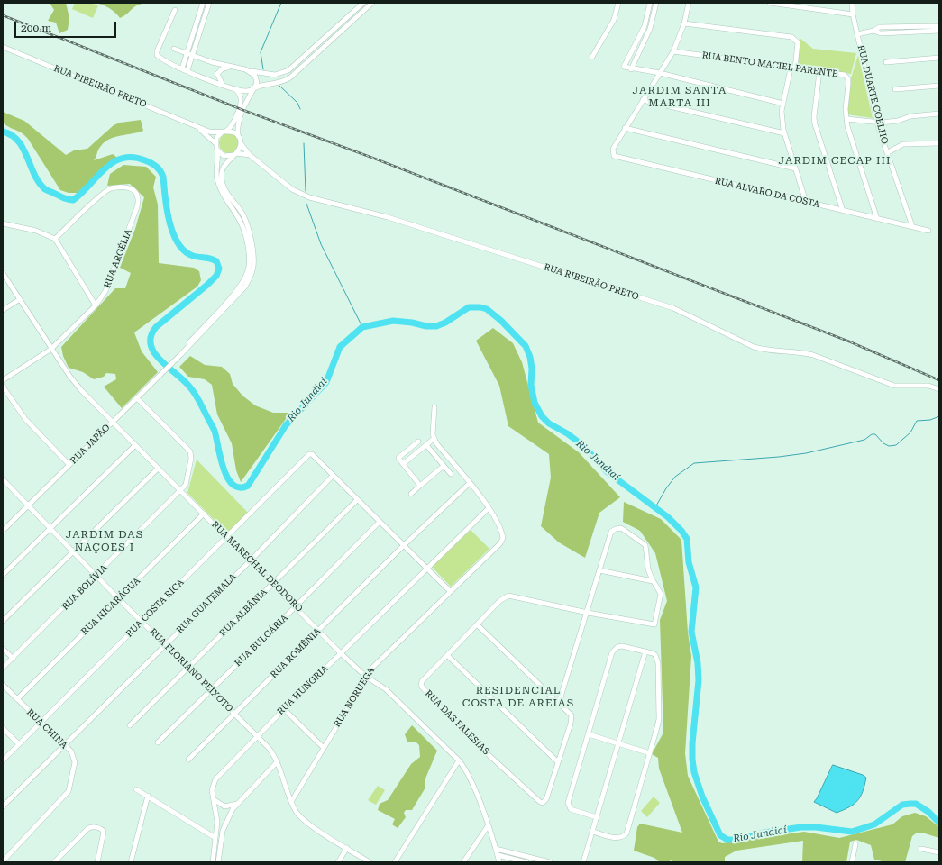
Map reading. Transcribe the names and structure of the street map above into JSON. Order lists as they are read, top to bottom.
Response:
{
  "streets": {
    "street": [
      "RUA BENTO MACIEL PARENTE",
      "RUA RIBEIRÃO PRETO",
      "RUA DUARTE COELHO",
      "RUA ALVARO DA COSTA",
      "RUA ARGÉLIA",
      "RUA JAPÃO",
      "RUA MARECHAL DEODORO",
      "RUA BOLÍVIA",
      "RUA GUATEMALA",
      "RUA NICARÁGUA",
      "RUA COSTA RICA",
      "RUA ALBÂNIA",
      "RUA BULGÁRIA",
      "RUA ROMÊNIA",
      "RUA FLORIANO PEIXOTO",
      "RUA HUNGRIA",
      "RUA NORUEGA",
      "RUA DAS FALESIAS",
      "RUA CHINA"
    ]
  },
  "crossings": [
    ["RUA BENTO MACIEL PARENTE", "RUA ALVARO DA COSTA"],
    ["RUA RIBEIRÃO PRETO", "RUA JAPÃO"],
    ["RUA DUARTE COELHO", "RUA ALVARO DA COSTA"],
    ["RUA ARGÉLIA", "RUA MARECHAL DEODORO"],
    ["RUA JAPÃO", "RUA MARECHAL DEODORO"],
    ["RUA JAPÃO", "RUA FLORIANO PEIXOTO"],
    ["RUA MARECHAL DEODORO", "RUA BOLÍVIA"],
    ["RUA MARECHAL DEODORO", "RUA GUATEMALA"],
    ["RUA MARECHAL DEODORO", "RUA NICARÁGUA"],
    ["RUA MARECHAL DEODORO", "RUA COSTA RICA"],
    ["RUA MARECHAL DEODORO", "RUA ALBÂNIA"],
    ["RUA MARECHAL DEODORO", "RUA BULGÁRIA"],
    ["RUA MARECHAL DEODORO", "RUA ROMÊNIA"],
    ["RUA MARECHAL DEODORO", "RUA HUNGRIA"],
    ["RUA MARECHAL DEODORO", "RUA NORUEGA"],
    ["RUA BOLÍVIA", "RUA FLORIANO PEIXOTO"],
    ["RUA GUATEMALA", "RUA COSTA RICA"],
    ["RUA GUATEMALA", "RUA FLORIANO PEIXOTO"],
    ["RUA GUATEMALA", "RUA CHINA"],
    ["RUA NICARÁGUA", "RUA FLORIANO PEIXOTO"],
    ["RUA NICARÁGUA", "RUA CHINA"],
    ["RUA COSTA RICA", "RUA FLORIANO PEIXOTO"],
    ["RUA COSTA RICA", "RUA CHINA"],
    ["RUA ALBÂNIA", "RUA FLORIANO PEIXOTO"],
    ["RUA BULGÁRIA", "RUA FLORIANO PEIXOTO"],
    ["RUA ROMÊNIA", "RUA FLORIANO PEIXOTO"],
    ["RUA FLORIANO PEIXOTO", "RUA HUNGRIA"],
    ["RUA FLORIANO PEIXOTO", "RUA NORUEGA"],
    ["RUA HUNGRIA", "RUA NORUEGA"]
  ],
  "districts": [
    "JARDIM SANTA MARTA III",
    "JARDIM CECAP III",
    "JARDIM DAS NAÇÕES I",
    "RESIDENCIAL COSTA DE AREIAS"
  ],
  "water": ["Rio Jundiaí"],
  "scale_bar": "200 m"
}
